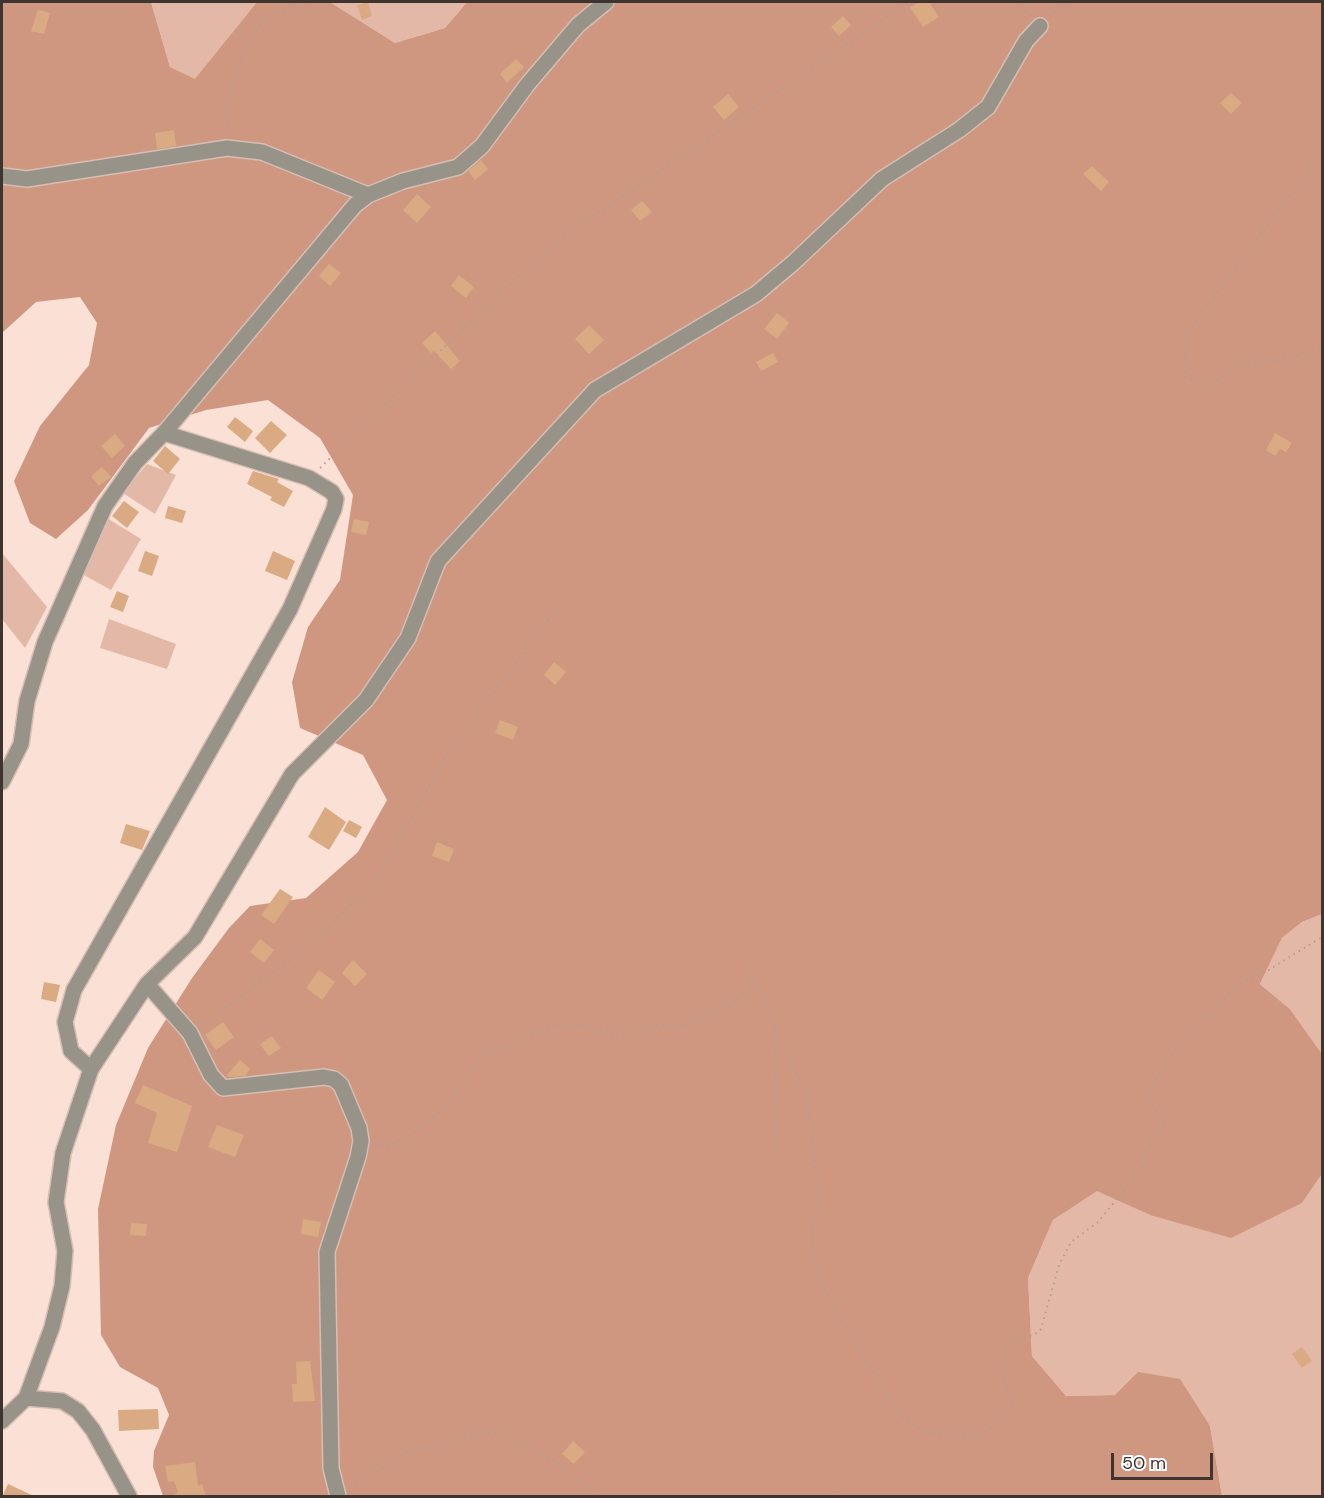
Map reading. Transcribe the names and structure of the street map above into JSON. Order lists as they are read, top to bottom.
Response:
{
  "scale_bar": "50 m"
}
